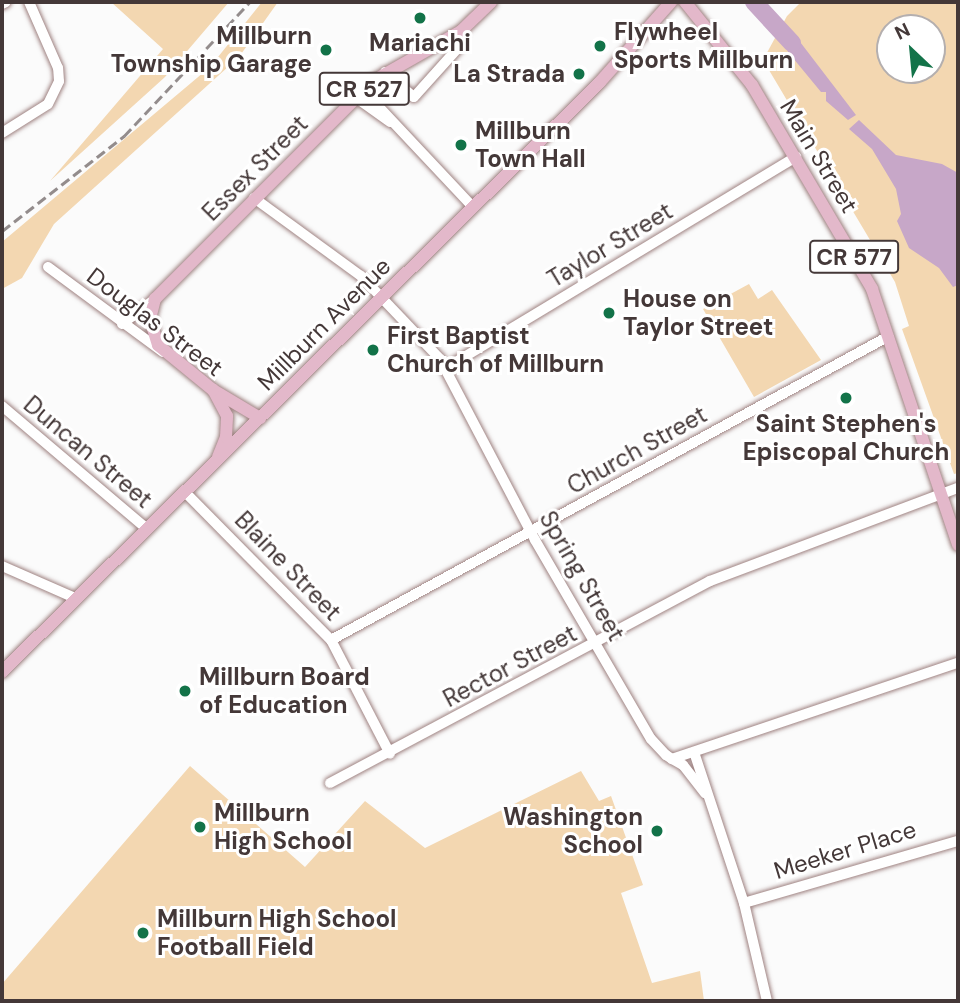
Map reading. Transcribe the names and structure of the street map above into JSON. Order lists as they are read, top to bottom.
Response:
{
  "streets": {
    "main road": [
      "CR 527",
      "Main Street",
      "Essex Street",
      "CR 577",
      "Douglas Street",
      "Millburn Avenue"
    ],
    "street": [
      "Taylor Street",
      "Church Street",
      "Duncan Street",
      "Blaine Street",
      "Spring Street",
      "Rector Street",
      "Meeker Place"
    ]
  },
  "crossings": [
    ["Main Street", "Taylor Street"],
    ["Main Street", "Church Street"],
    ["Main Street", "Rector Street"],
    ["Essex Street", "Douglas Street"],
    ["Essex Street", "Spring Street"],
    ["Taylor Street", "Spring Street"],
    ["Douglas Street", "Millburn Avenue"],
    ["Millburn Avenue", "Duncan Street"],
    ["Millburn Avenue", "Blaine Street"],
    ["Millburn Avenue", "Spring Street"],
    ["Church Street", "Blaine Street"],
    ["Church Street", "Spring Street"],
    ["Blaine Street", "Rector Street"],
    ["Spring Street", "Rector Street"]
  ],
  "places": [
    "Mariachi",
    "Flywheel Sports Millburn",
    "Millburn Township Garage",
    "La Strada",
    "Millburn Town Hall",
    "House on Taylor Street",
    "First Baptist Church of Millburn",
    "Saint Stephen's Episcopal Church",
    "Millburn Board of Education",
    "Millburn High School",
    "Washington School",
    "Millburn High School Football Field"
  ],
  "north": "top left"
}
